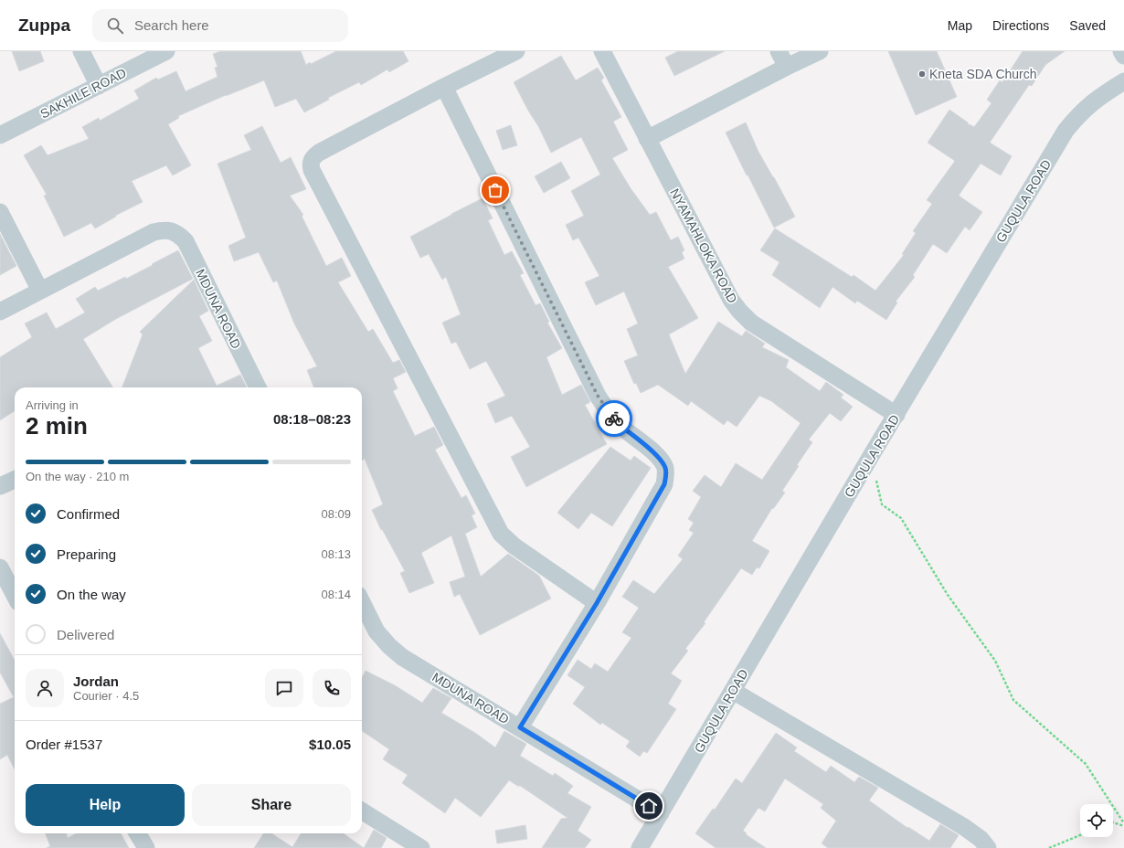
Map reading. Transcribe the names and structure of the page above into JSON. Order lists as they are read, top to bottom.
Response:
{
  "streets": {
    "street": [
      "SAKHILE ROAD",
      "GUQULA ROAD",
      "NYAMAHLOKA ROAD",
      "MDUNA ROAD"
    ]
  },
  "crossings": [
    ["GUQULA ROAD", "NYAMAHLOKA ROAD"],
    ["GUQULA ROAD", "MDUNA ROAD"]
  ],
  "places": ["Kneta SDA Church"],
  "page": {
    "header": "Zuppa",
    "search": "Search here",
    "nav": ["Map", "Directions", "Saved"],
    "heading": ["2 min", "Arriving in", "08:18–08:23"],
    "panel": [
      "Jordan",
      "Courier · 4.5",
      "Order #1537",
      "$10.05"
    ],
    "bar": "On the way · 210 m",
    "list": [
      ["Confirmed", "08:09"],
      ["Preparing", "08:13"],
      ["On the way", "08:14"],
      "Delivered"
    ],
    "buttons": ["Help", "Share"]
  }
}
